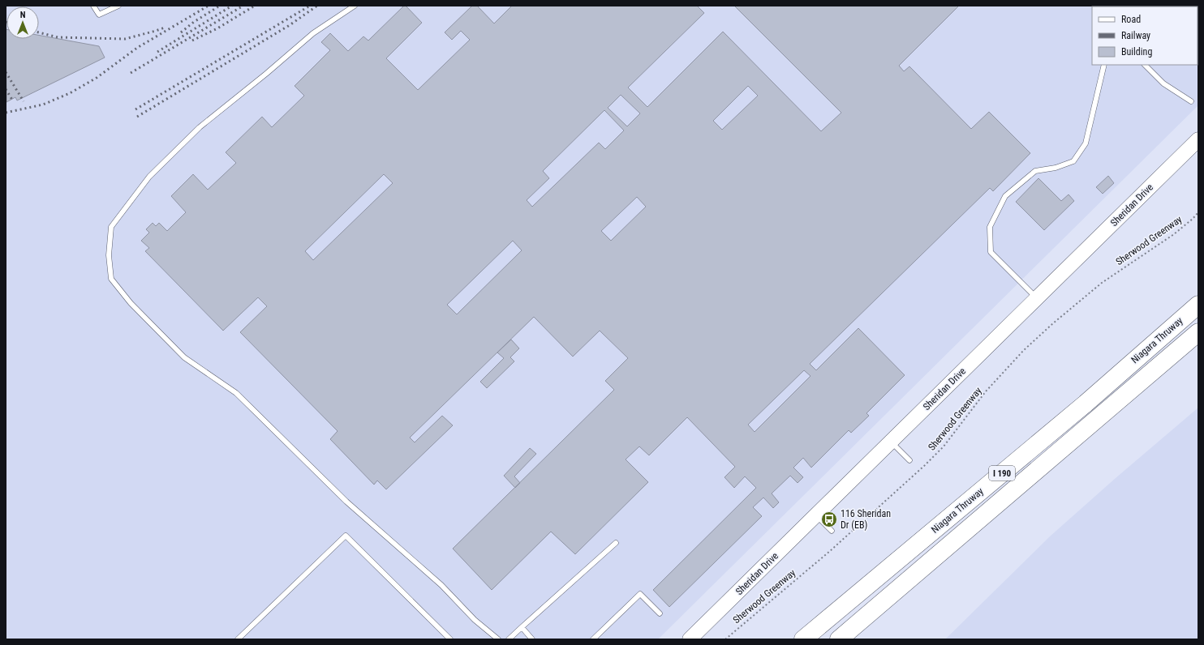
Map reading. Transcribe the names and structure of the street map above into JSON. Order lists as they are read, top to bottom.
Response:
{
  "streets": {
    "highway": ["Niagara Thruway", "I 190"],
    "main road": ["Sheridan Drive"],
    "path": ["Sherwood Greenway"]
  },
  "places": {
    "bus stop": ["116 Sheridan Dr (EB)"]
  },
  "legend": ["Road", "Railway", "Building"],
  "north": "top"
}
